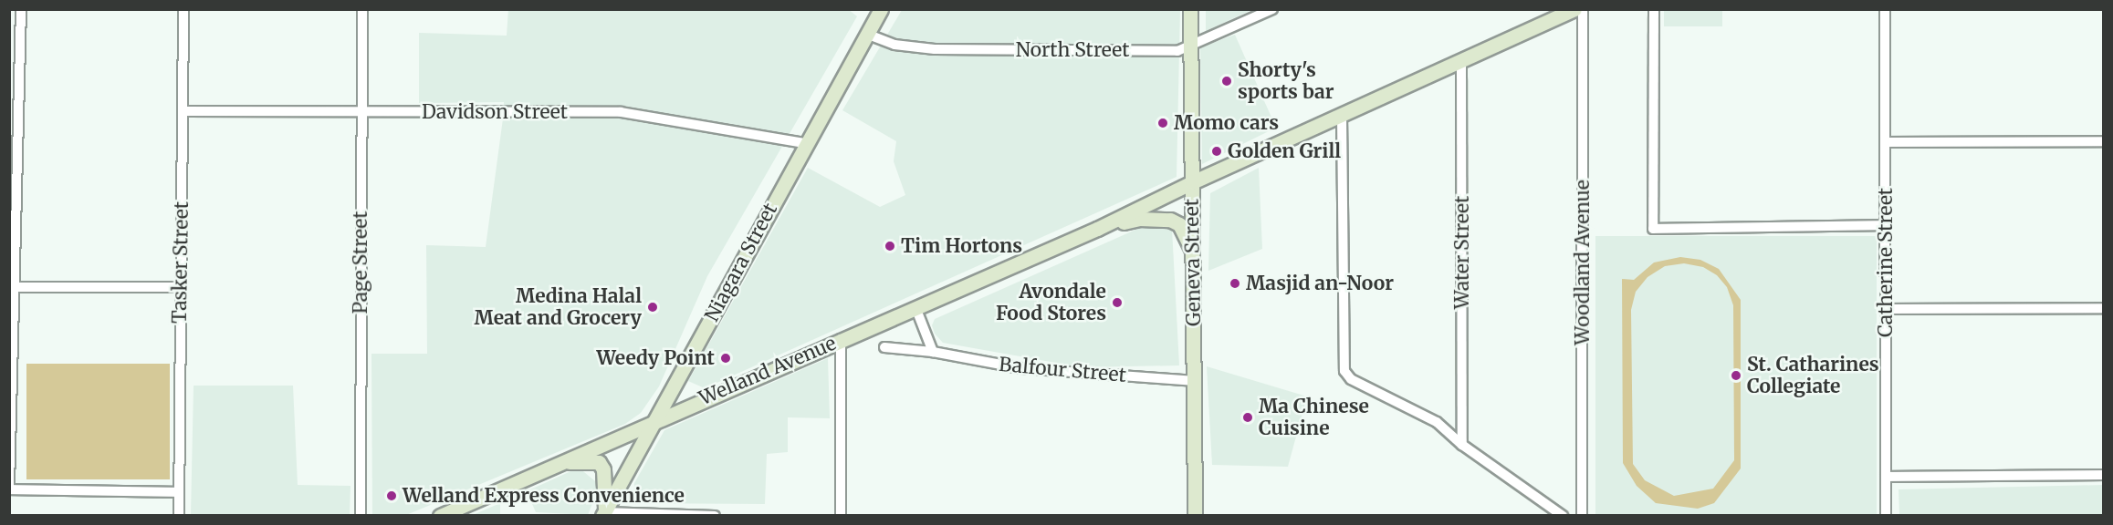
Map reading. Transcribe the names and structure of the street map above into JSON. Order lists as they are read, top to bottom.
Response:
{
  "streets": {
    "main road": ["Niagara Street", "Geneva Street", "Welland Avenue"],
    "street": [
      "North Street",
      "Davidson Street",
      "Water Street",
      "Tasker Street",
      "Page Street",
      "Woodland Avenue",
      "Catherine Street",
      "Balfour Street"
    ]
  },
  "crossings": [
    ["North Street", "Niagara Street"],
    ["North Street", "Geneva Street"],
    ["Davidson Street", "Tasker Street"],
    ["Davidson Street", "Page Street"],
    ["Davidson Street", "Niagara Street"],
    ["Niagara Street", "Welland Avenue"],
    ["Geneva Street", "Balfour Street"]
  ],
  "places": [
    "Shorty's sports bar",
    "Momo cars",
    "Golden Grill",
    "Tim Hortons",
    "Masjid an-Noor",
    "Avondale Food Stores",
    "Medina Halal Meat and Grocery",
    "Weedy Point",
    "St. Catharines Collegiate",
    "Ma Chinese Cuisine",
    "Welland Express Convenience"
  ]
}
